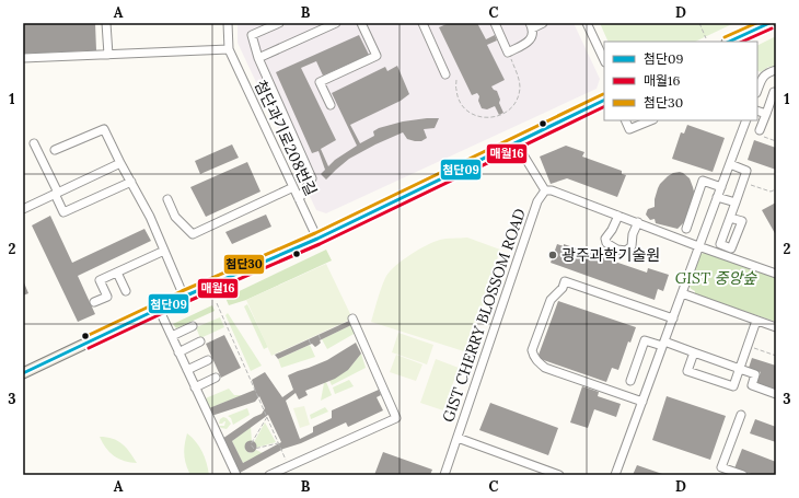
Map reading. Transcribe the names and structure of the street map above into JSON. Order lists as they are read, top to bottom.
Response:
{
  "streets": {
    "street": ["첨단과기로208번길", "GIST CHERRY BLOSSOM ROAD"]
  },
  "parks": ["GIST 중앙숲"],
  "places": ["광주과학기술원"],
  "lines": ["transit line 첨단09", "transit line 첨단30", "transit line 매월16"],
  "legend": ["첨단09", "매월16", "첨단30"],
  "grid": {
    "columns": [
      "A",
      "B",
      "C",
      "D"
    ],
    "rows": ["1", "2", "3"]
  }
}
